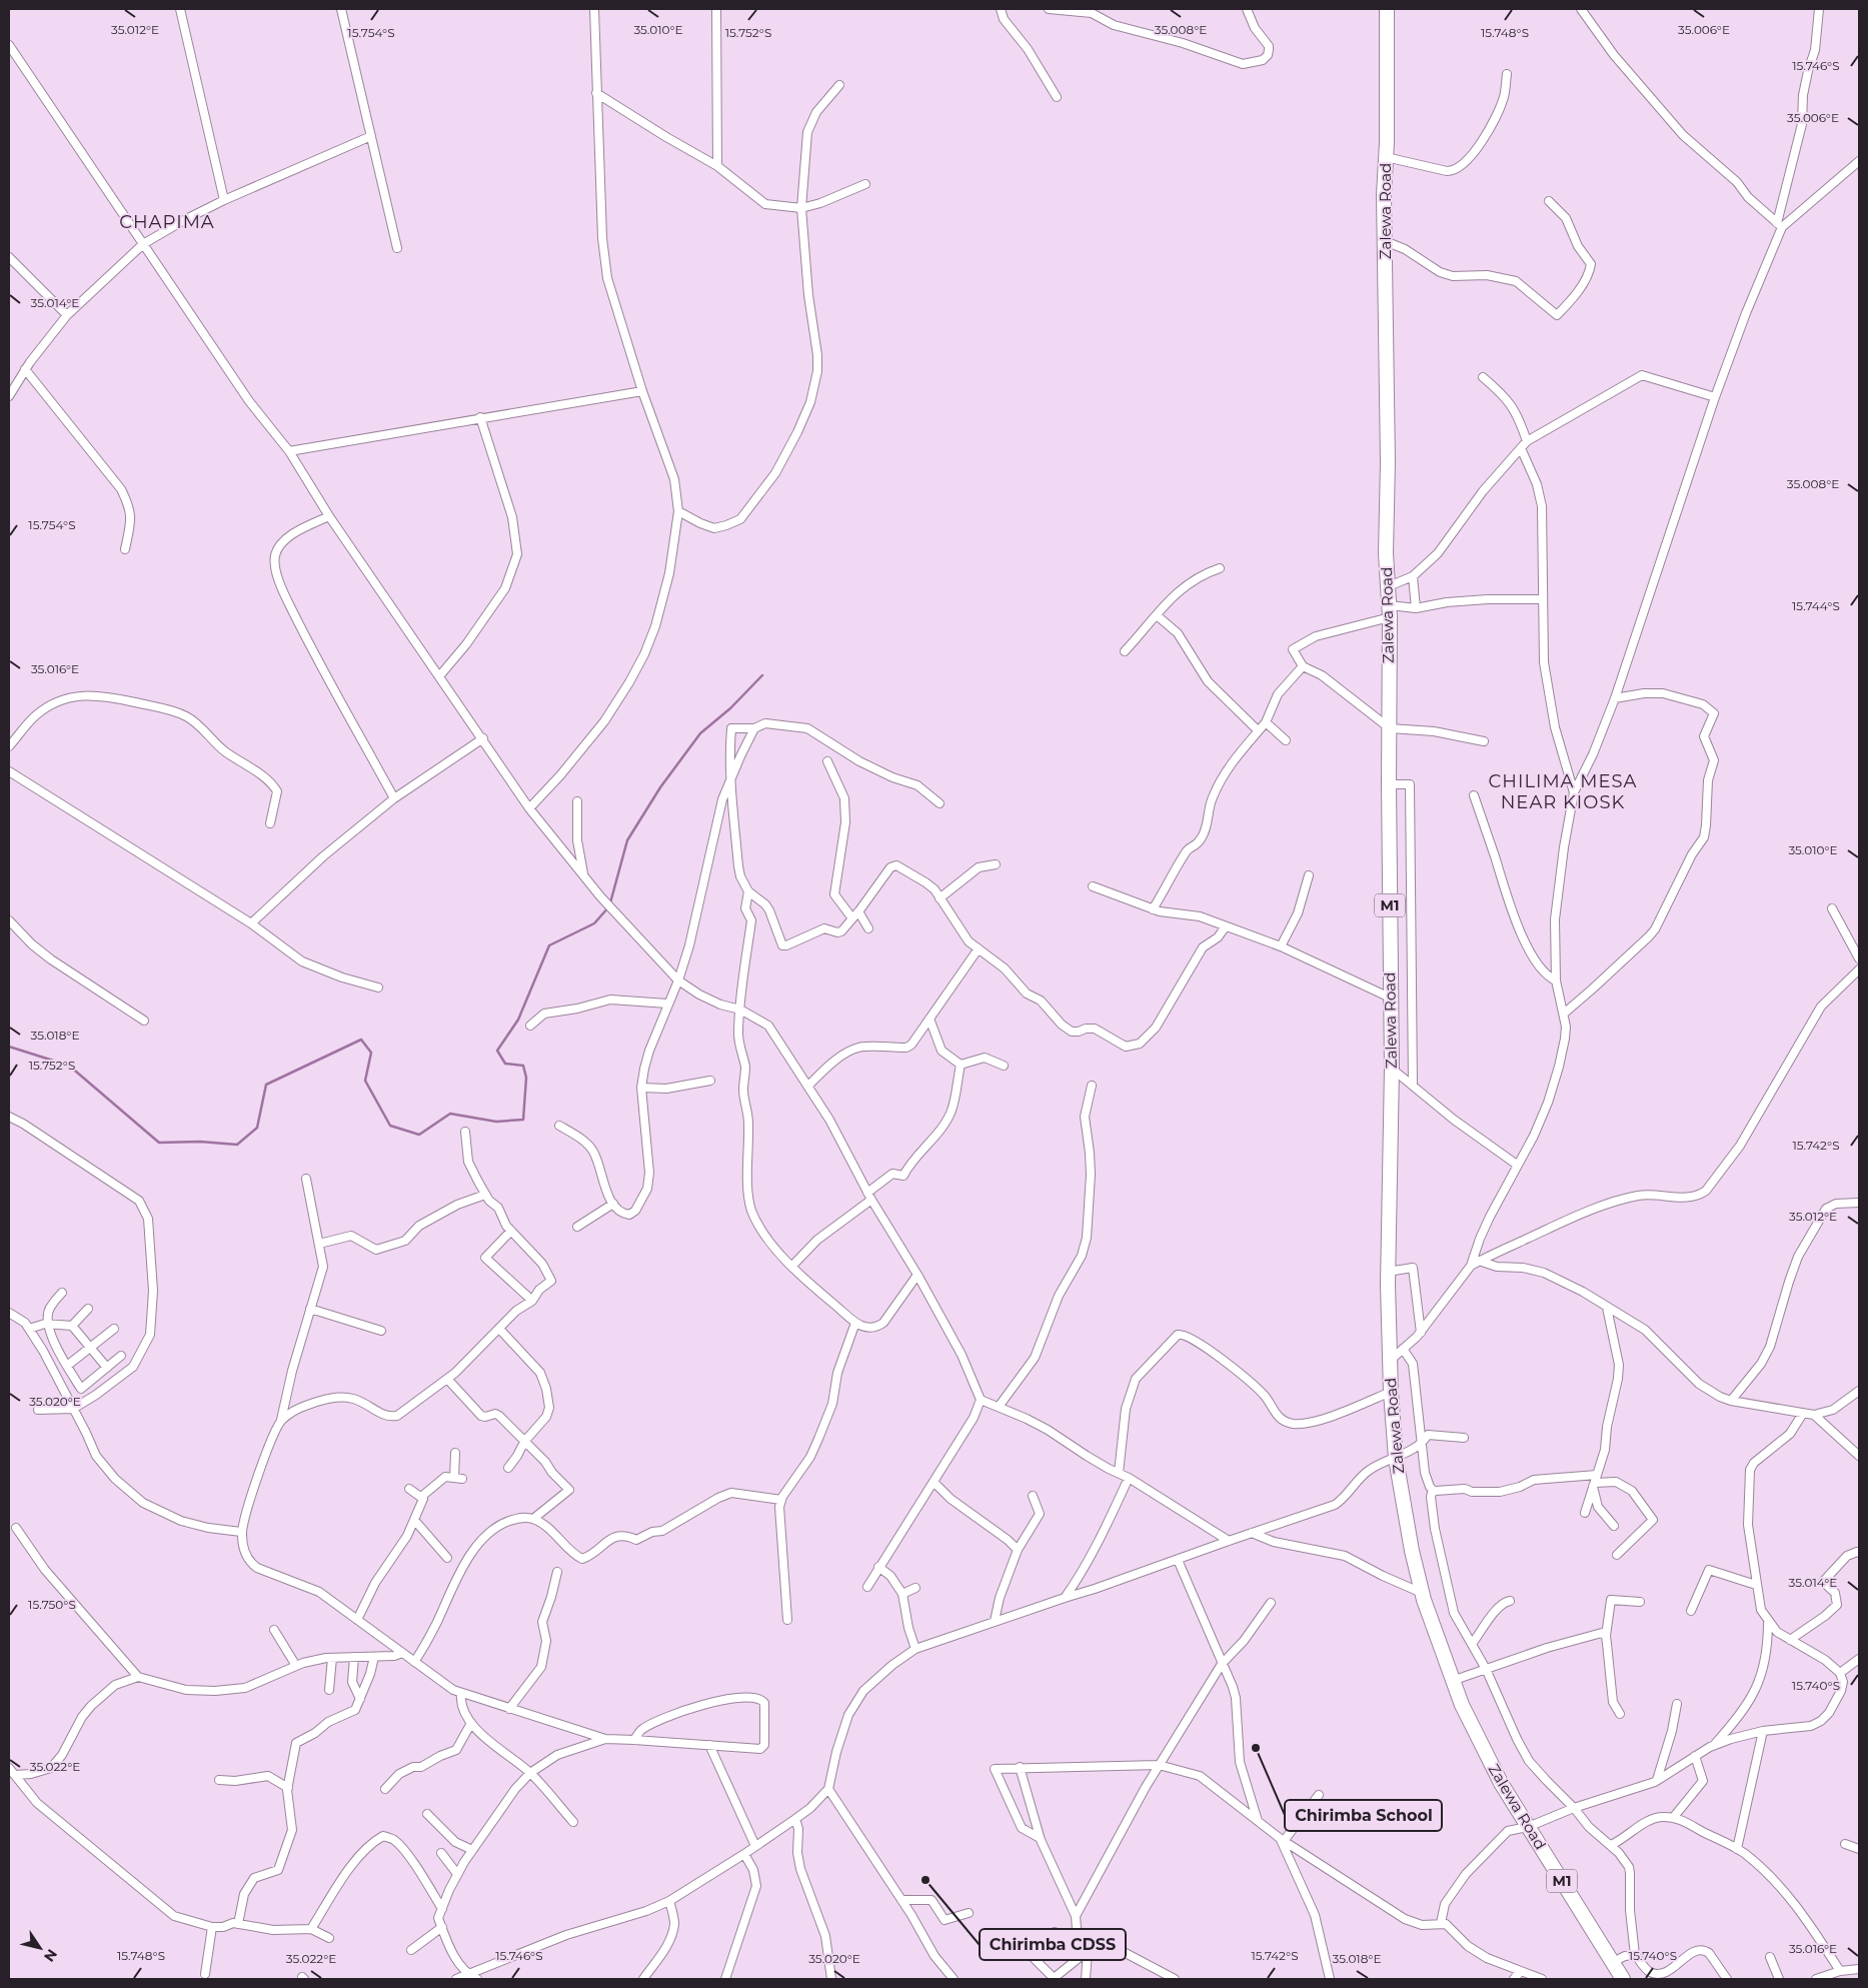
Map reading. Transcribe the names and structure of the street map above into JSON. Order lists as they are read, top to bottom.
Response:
{
  "streets": {
    "highway": ["Zalewa Road", "M1"]
  },
  "districts": ["CHAPIMA", "CHILIMA MESA NEAR KIOSK"],
  "places": ["Chirimba School", "Chirimba CDSS"],
  "north": "bottom right",
  "coordinates": [
    "35.006°E",
    "35.012°E",
    "35.010°E",
    "35.008°E",
    "15.754°S",
    "15.752°S",
    "15.748°S",
    "15.746°S",
    "35.014°E",
    "15.744°S",
    "35.016°E",
    "35.018°E",
    "15.742°S",
    "35.020°E",
    "15.750°S",
    "15.740°S",
    "35.022°E"
  ]
}
